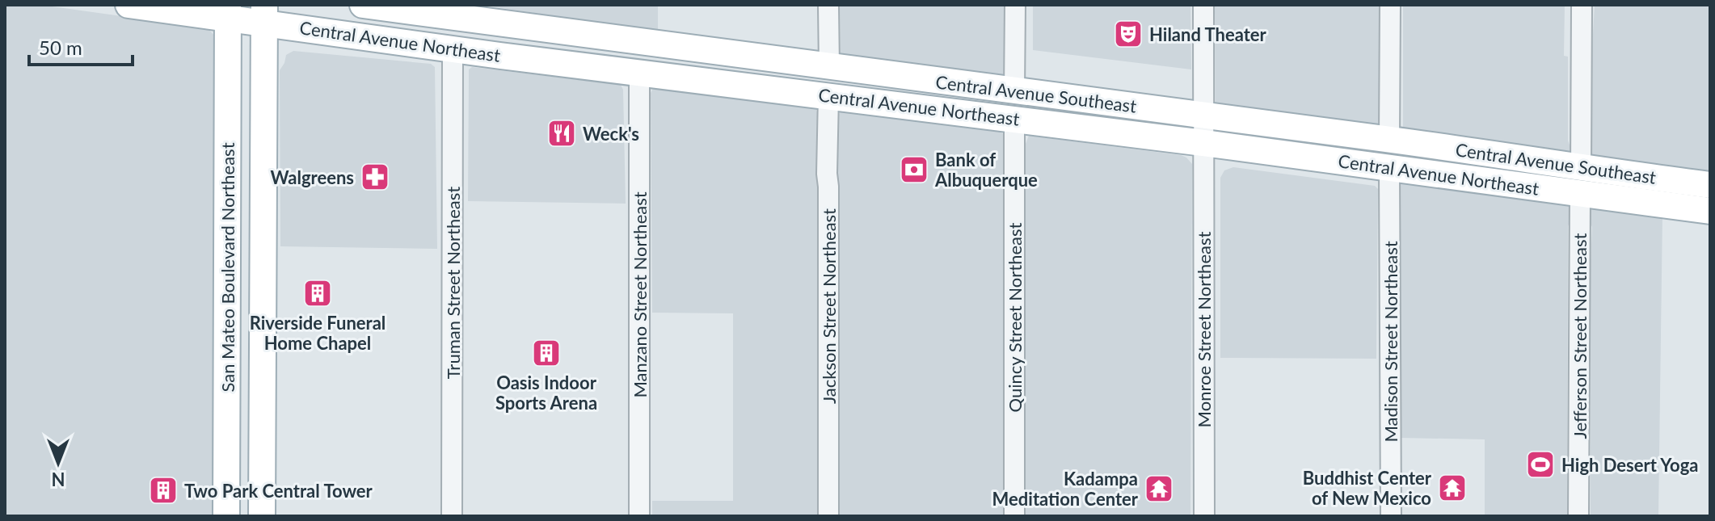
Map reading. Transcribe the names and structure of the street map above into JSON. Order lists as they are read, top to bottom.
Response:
{
  "streets": {
    "main road": ["Central Avenue Northeast", "Central Avenue Southeast", "San Mateo Boulevard Northeast"],
    "street": [
      "Truman Street Northeast",
      "Manzano Street Northeast",
      "Jackson Street Northeast",
      "Quincy Street Northeast",
      "Monroe Street Northeast",
      "Jefferson Street Northeast",
      "Madison Street Northeast"
    ]
  },
  "crossings": [
    ["Central Avenue Northeast", "San Mateo Boulevard Northeast"],
    ["Central Avenue Northeast", "Truman Street Northeast"],
    ["Central Avenue Northeast", "Manzano Street Northeast"],
    ["Central Avenue Northeast", "Jackson Street Northeast"],
    ["Central Avenue Northeast", "Quincy Street Northeast"],
    ["Central Avenue Northeast", "Monroe Street Northeast"],
    ["Central Avenue Northeast", "Jefferson Street Northeast"],
    ["Central Avenue Northeast", "Madison Street Northeast"],
    ["Central Avenue Southeast", "Monroe Street Northeast"]
  ],
  "places": {
    "theatre": ["Hiland Theater"],
    "restaurant": ["Weck's"],
    "bank": ["Bank of Albuquerque"],
    "pharmacy": ["Walgreens"],
    "building": ["Riverside Funeral Home Chapel", "Oasis Indoor Sports Arena", "Two Park Central Tower"],
    "sports": ["High Desert Yoga"],
    "temple": ["Buddhist Center of New Mexico", "Kadampa Meditation Center"]
  },
  "scale_bar": "50 m",
  "north": "bottom"
}
